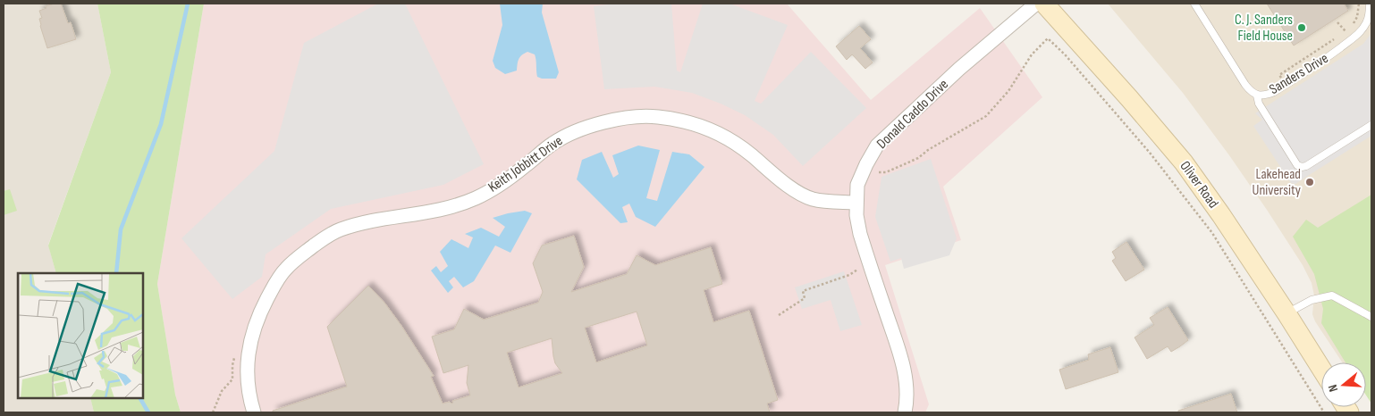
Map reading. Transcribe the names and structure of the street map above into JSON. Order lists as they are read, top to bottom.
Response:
{
  "streets": {
    "main road": ["Oliver Road"],
    "street": ["Donald Caddo Drive", "Keith Jobbitt Drive"],
    "lane": ["Sanders Drive"]
  },
  "crossings": [
    ["Donald Caddo Drive", "Keith Jobbitt Drive"]
  ],
  "places": ["C. J. Sanders Field House", "Lakehead University"],
  "north": "left"
}
